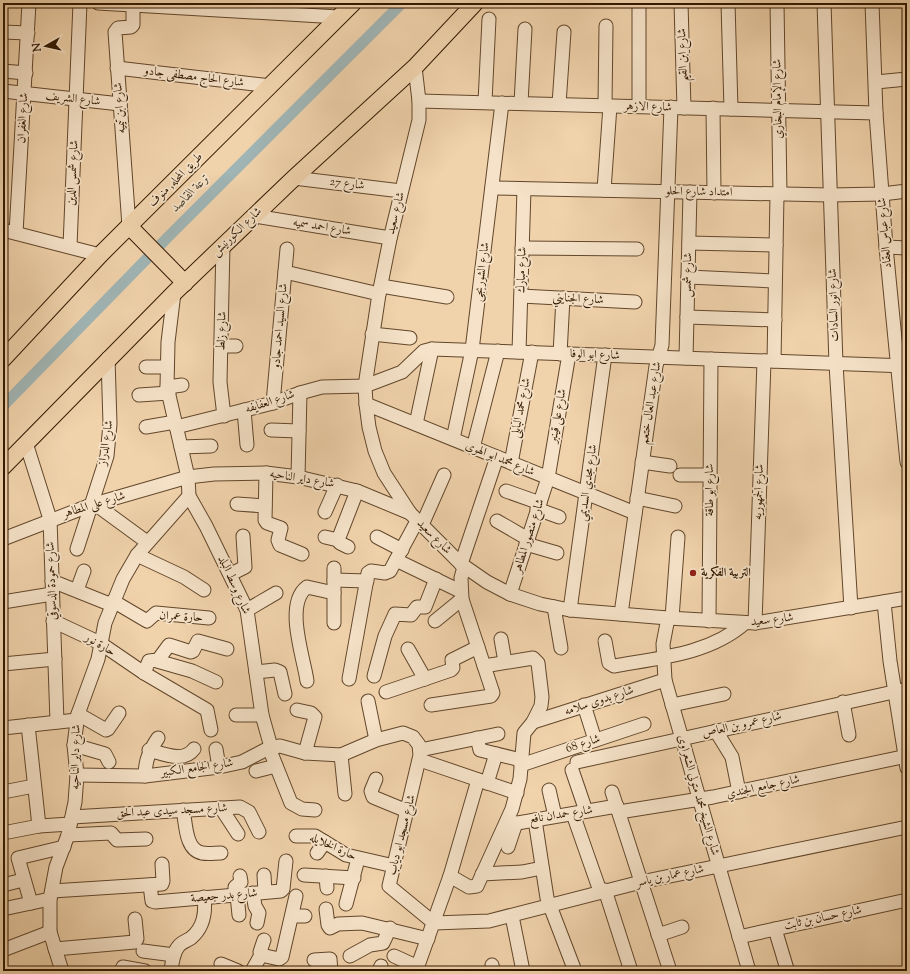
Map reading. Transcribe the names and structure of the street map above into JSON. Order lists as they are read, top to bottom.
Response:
{
  "streets": {
    "main road": ["طريق المحله, منوف", "شارع الكورنيش"],
    "street": [
      "شارع ابن القيم",
      "شارع الحاج مصطفى جادو",
      "شارع الشريف",
      "شارع الإمام البخاري",
      "شارع الازهر",
      "شارع ابن تيميه",
      "شارع الغفران",
      "شارع شمس الدين",
      "شارع 27",
      "امتداد شارع الحلو",
      "شارع سعيد",
      "شارع احمد سميه",
      "شارع عباس العقاد",
      "شارع مبارك",
      "شارع الشوربجى",
      "شارع شمس",
      "شارع الجنايني",
      "شارع انور السادات",
      "شارع السيد احمد جادو",
      "شارع زلط",
      "شارع ابو الوفا",
      "شارع العفايفه",
      "شارع عبد العال ختعم",
      "شارع محمد البابلى",
      "شارع على قينبر",
      "شارع الدراز",
      "شارع محمد ابو الهوى",
      "شارع داير الناحيه",
      "شارع مجدي السديمي",
      "شارع ابو طاقة",
      "شارع الجمهوريه",
      "شارع على المطاهر",
      "شارع منصور المطاهر",
      "شارع حمودة الدسوقي",
      "شارع وسط البلد",
      "حارة عمران",
      "حارة نور",
      "شارع بدوى سلامه",
      "شارع عمرو بن العاص",
      "شارع 68",
      "شارع الجامع الكبير",
      "شارع جامع الجندي",
      "شارع الشيخ محمد متولي الشعراوى",
      "شارع مسجد سيدى عبد الحق",
      "شارع حمدان نافع",
      "شارع مسجد ابو دياب",
      "حارة الخلايله",
      "شارع عمار بن ياسر",
      "شارع بدر جعيصة",
      "شارع حسان بن ثابت"
    ]
  },
  "crossings": [
    ["شارع ابن القيم", "شارع الازهر"],
    ["شارع الحاج مصطفى جادو", "شارع ابن تيميه"],
    ["شارع الحاج مصطفى جادو", "طريق المحله, منوف"],
    ["شارع الشريف", "شارع ابن تيميه"],
    ["شارع الشريف", "شارع الغفران"],
    ["شارع الشريف", "شارع شمس الدين"],
    ["شارع الإمام البخاري", "شارع الازهر"],
    ["شارع الإمام البخاري", "امتداد شارع الحلو"],
    ["شارع الإمام البخاري", "شارع الجمهوريه"],
    ["شارع الازهر", "شارع سعيد"],
    ["شارع الازهر", "شارع عباس العقاد"],
    ["شارع الازهر", "شارع الشوربجى"],
    ["شارع الازهر", "شارع انور السادات"],
    ["شارع الازهر", "شارع عبد العال ختعم"],
    ["شارع ابن تيميه", "طريق المحله, منوف"],
    ["شارع 27", "شارع سعيد"],
    ["شارع 27", "شارع الكورنيش"],
    ["امتداد شارع الحلو", "شارع عباس العقاد"],
    ["امتداد شارع الحلو", "شارع مبارك"],
    ["امتداد شارع الحلو", "شارع الشوربجى"],
    ["امتداد شارع الحلو", "شارع شمس"],
    ["امتداد شارع الحلو", "شارع انور السادات"],
    ["امتداد شارع الحلو", "شارع عبد العال ختعم"],
    ["امتداد شارع الحلو", "شارع الجمهوريه"],
    ["شارع سعيد", "شارع احمد سميه"],
    ["شارع سعيد", "شارع الكورنيش"],
    ["شارع سعيد", "شارع انور السادات"],
    ["شارع سعيد", "شارع العفايفه"],
    ["شارع سعيد", "شارع عبد العال ختعم"],
    ["شارع سعيد", "شارع محمد ابو الهوى"],
    ["شارع سعيد", "شارع داير الناحيه"],
    ["شارع سعيد", "شارع مجدي السديمي"],
    ["شارع سعيد", "شارع ابو طاقة"],
    ["شارع سعيد", "شارع الجمهوريه"],
    ["شارع سعيد", "شارع منصور المطاهر"],
    ["شارع سعيد", "شارع الشيخ محمد متولي الشعراوى"],
    ["شارع احمد سميه", "شارع الكورنيش"],
    ["شارع الكورنيش", "شارع زلط"],
    ["شارع الكورنيش", "شارع الدراز"],
    ["شارع الكورنيش", "شارع حمودة الدسوقي"],
    ["شارع الكورنيش", "شارع وسط البلد"],
    ["شارع عباس العقاد", "شارع ابو الوفا"],
    ["شارع مبارك", "شارع الجنايني"],
    ["شارع مبارك", "شارع ابو الوفا"],
    ["شارع مبارك", "شارع محمد البابلى"],
    ["شارع الشوربجى", "شارع ابو الوفا"],
    ["شارع الشوربجى", "شارع محمد ابو الهوى"],
    ["شارع شمس", "شارع ابو الوفا"],
    ["شارع الجنايني", "شارع على قينبر"],
    ["شارع انور السادات", "شارع ابو الوفا"],
    ["شارع السيد احمد جادو", "شارع العفايفه"],
    ["شارع زلط", "شارع العفايفه"],
    ["شارع ابو الوفا", "شارع عبد العال ختعم"],
    ["شارع ابو الوفا", "شارع محمد البابلى"],
    ["شارع ابو الوفا", "شارع على قينبر"],
    ["شارع ابو الوفا", "شارع مجدي السديمي"],
    ["شارع ابو الوفا", "شارع ابو طاقة"],
    ["شارع ابو الوفا", "شارع الجمهوريه"],
    ["شارع العفايفه", "شارع وسط البلد"],
    ["شارع عبد العال ختعم", "شارع محمد ابو الهوى"],
    ["شارع محمد البابلى", "شارع محمد ابو الهوى"],
    ["شارع على قينبر", "شارع محمد ابو الهوى"],
    ["شارع على قينبر", "شارع منصور المطاهر"],
    ["شارع الدراز", "شارع على المطاهر"],
    ["شارع محمد ابو الهوى", "شارع مجدي السديمي"],
    ["شارع محمد ابو الهوى", "شارع منصور المطاهر"],
    ["شارع داير الناحيه", "شارع على المطاهر"],
    ["شارع داير الناحيه", "شارع وسط البلد"],
    ["شارع داير الناحيه", "حارة عمران"],
    ["شارع داير الناحيه", "حارة نور"],
    ["شارع داير الناحيه", "شارع الجامع الكبير"],
    ["شارع داير الناحيه", "شارع مسجد سيدى عبد الحق"],
    ["شارع على المطاهر", "شارع حمودة الدسوقي"],
    ["شارع على المطاهر", "شارع وسط البلد"],
    ["شارع حمودة الدسوقي", "حارة نور"],
    ["شارع وسط البلد", "شارع الجامع الكبير"],
    ["شارع بدوى سلامه", "شارع الشيخ محمد متولي الشعراوى"],
    ["شارع عمرو بن العاص", "شارع الشيخ محمد متولي الشعراوى"],
    ["شارع عمرو بن العاص", "شارع حمدان نافع"],
    ["شارع جامع الجندي", "شارع الشيخ محمد متولي الشعراوى"],
    ["شارع جامع الجندي", "شارع حمدان نافع"],
    ["شارع الشيخ محمد متولي الشعراوى", "شارع عمار بن ياسر"],
    ["شارع الشيخ محمد متولي الشعراوى", "شارع حسان بن ثابت"],
    ["شارع مسجد ابو دياب", "حارة الخلايله"],
    ["شارع مسجد ابو دياب", "شارع عمار بن ياسر"]
  ],
  "water": ["ترعة القاصد"],
  "places": ["التربية الفكرية"],
  "north": "left"
}
